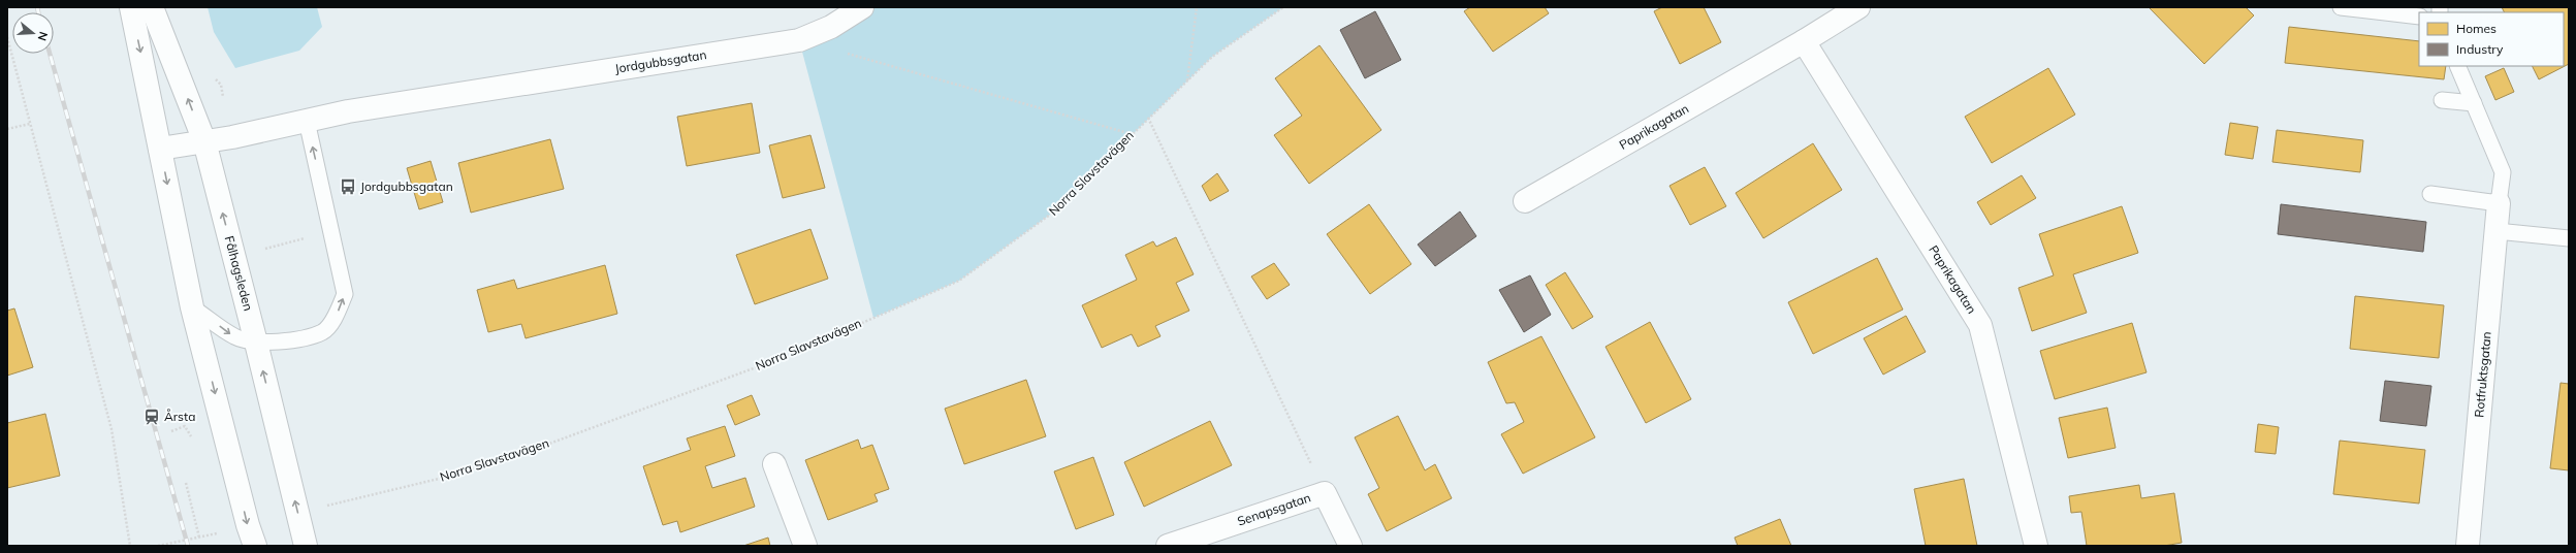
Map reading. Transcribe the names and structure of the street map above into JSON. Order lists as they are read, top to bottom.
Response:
{
  "streets": {
    "street": [
      "Jordgubbsgatan",
      "Paprikagatan",
      "Fålhagsleden",
      "Rotfruktsgatan",
      "Senapsgatan"
    ],
    "path": ["Norra Slavstavägen"]
  },
  "crossings": [
    ["Jordgubbsgatan", "Fålhagsleden"],
    ["Norra Slavstavägen", "Fålhagsleden"]
  ],
  "places": {
    "bus stop": ["Jordgubbsgatan"],
    "station": ["Årsta"]
  },
  "legend": ["Homes", "Industry"],
  "north": "right"
}
